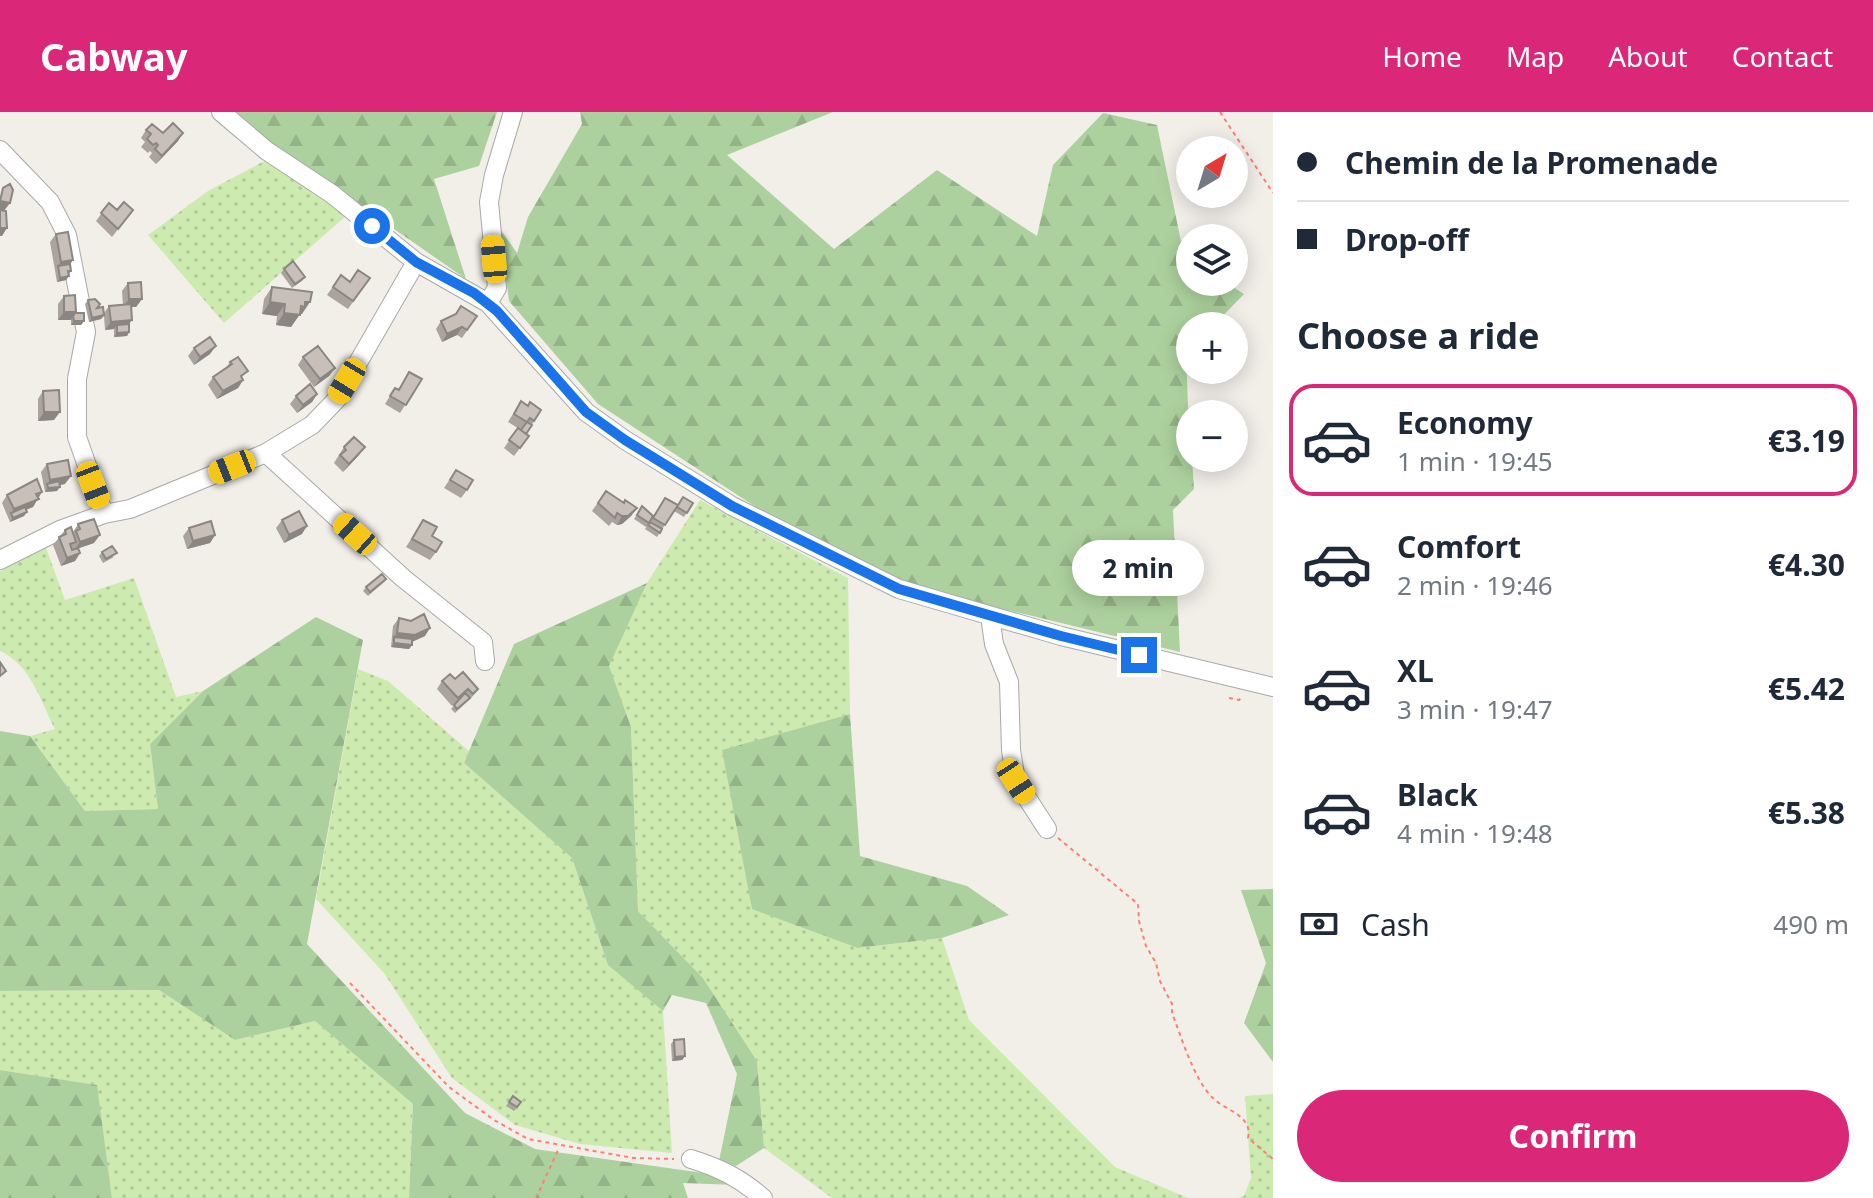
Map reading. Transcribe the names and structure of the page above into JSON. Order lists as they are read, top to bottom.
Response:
{
  "north": "top right",
  "page": {
    "header": "Cabway",
    "nav": [
      "Home",
      "Map",
      "About",
      "Contact"
    ],
    "banner": ["Chemin de la Promenade", "Drop-off"],
    "map_buttons": ["+", "−"],
    "heading": "Choose a ride",
    "list": [
      {
        "name": "Economy",
        "note": "1 min · 19:45",
        "value": "€3.19"
      },
      {
        "name": "Comfort",
        "note": "2 min · 19:46",
        "value": "€4.30"
      },
      {
        "name": "XL",
        "note": "3 min · 19:47",
        "value": "€5.42"
      },
      {
        "name": "Black",
        "note": "4 min · 19:48",
        "value": "€5.38"
      }
    ],
    "bubble": "2 min",
    "pay": ["Cash", "490 m"],
    "buttons": "Confirm"
  }
}
